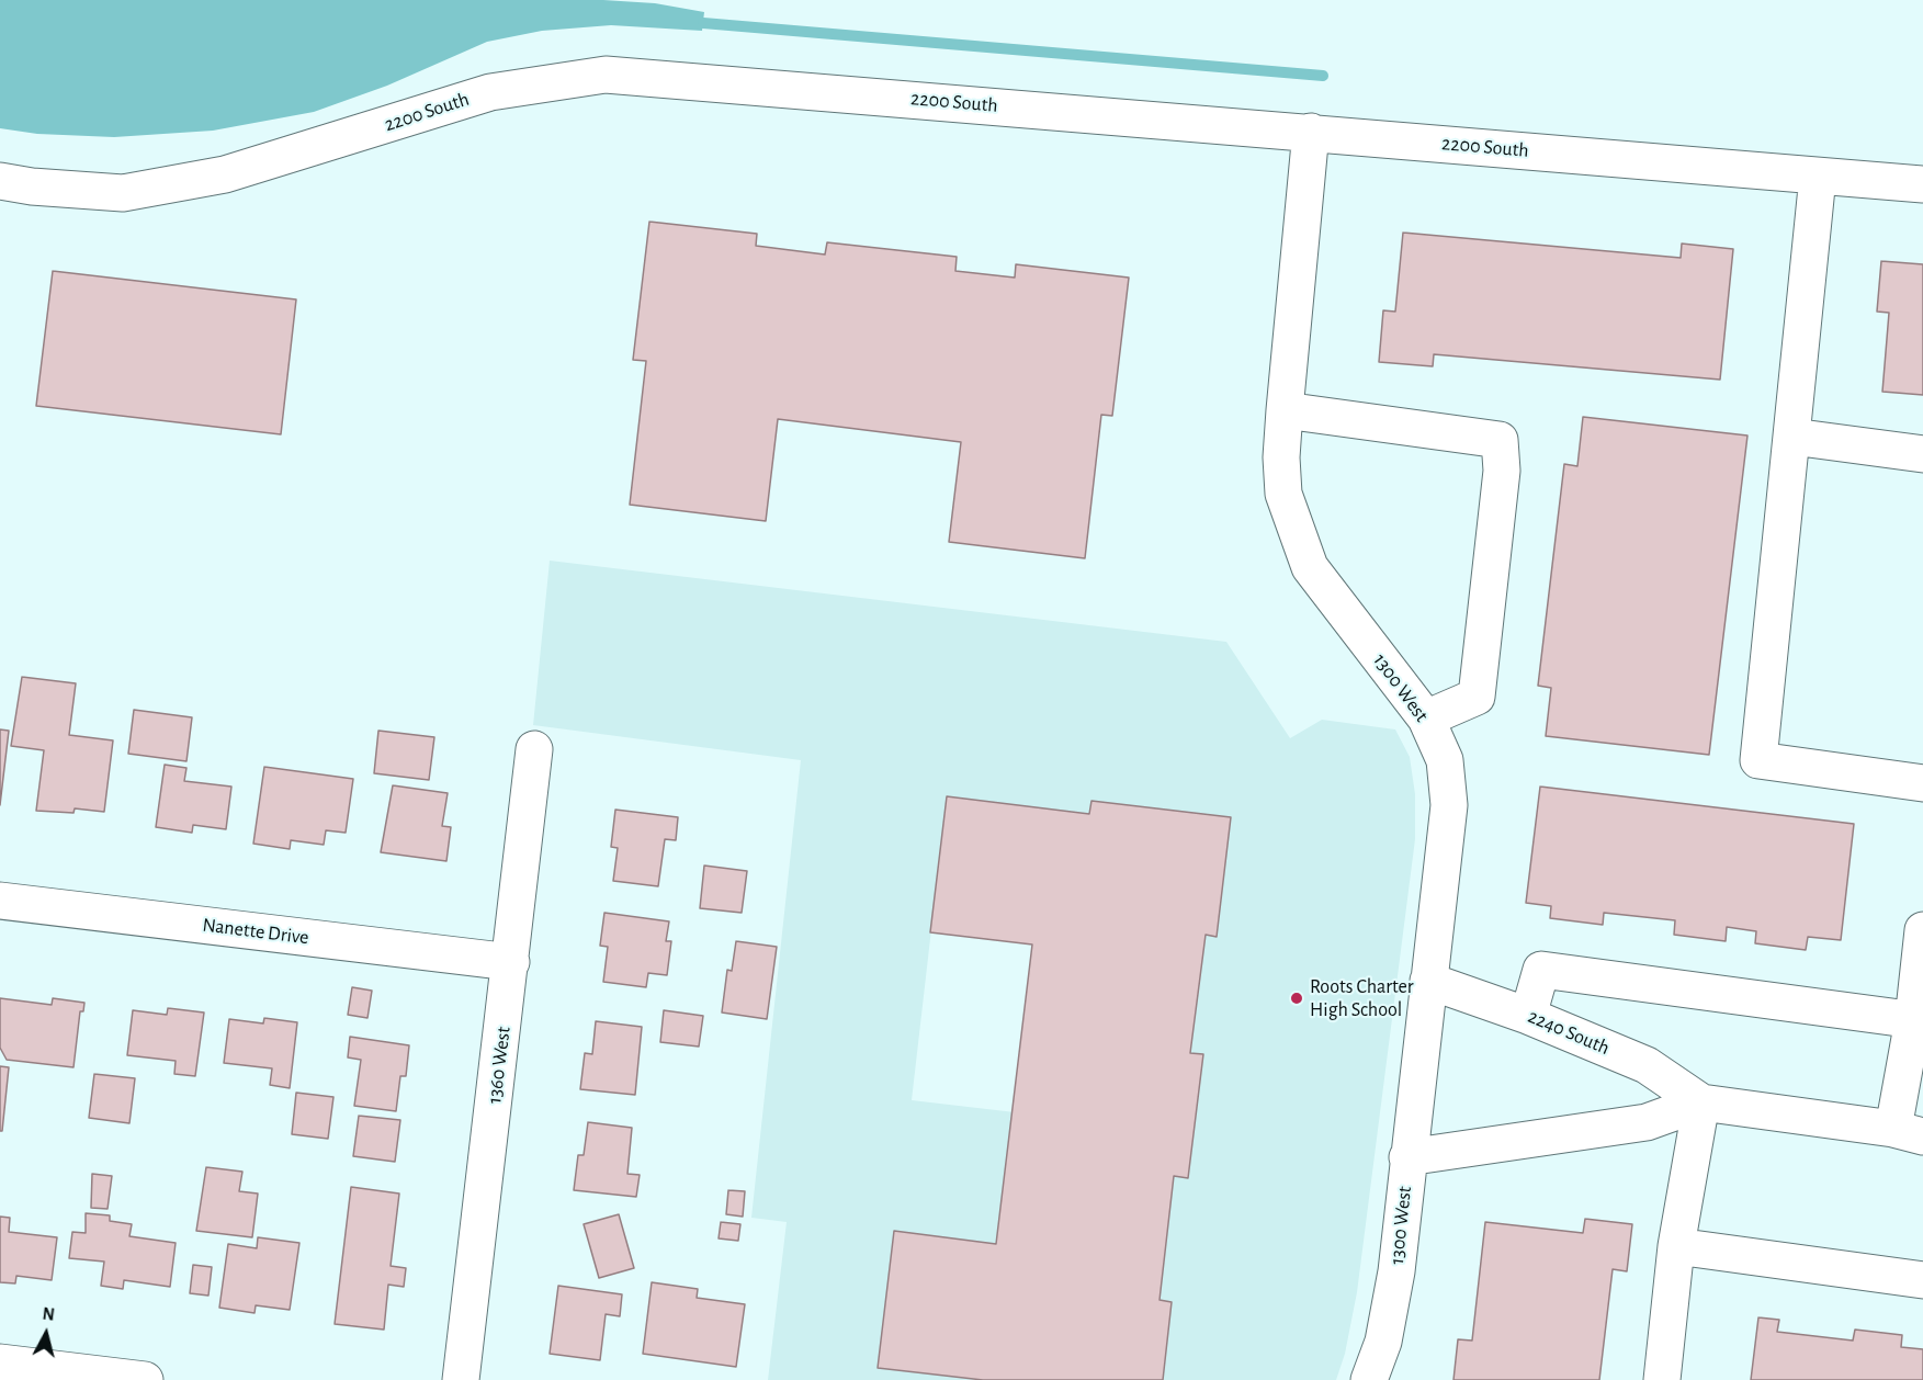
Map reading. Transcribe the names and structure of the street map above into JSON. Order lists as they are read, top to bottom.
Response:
{
  "streets": {
    "street": [
      "2200 South",
      "1300 West",
      "Nanette Drive",
      "2240 South",
      "1360 West"
    ]
  },
  "crossings": [
    ["2200 South", "1300 West"],
    ["1300 West", "2240 South"],
    ["Nanette Drive", "1360 West"]
  ],
  "places": ["Roots Charter High School"],
  "north": "top"
}
